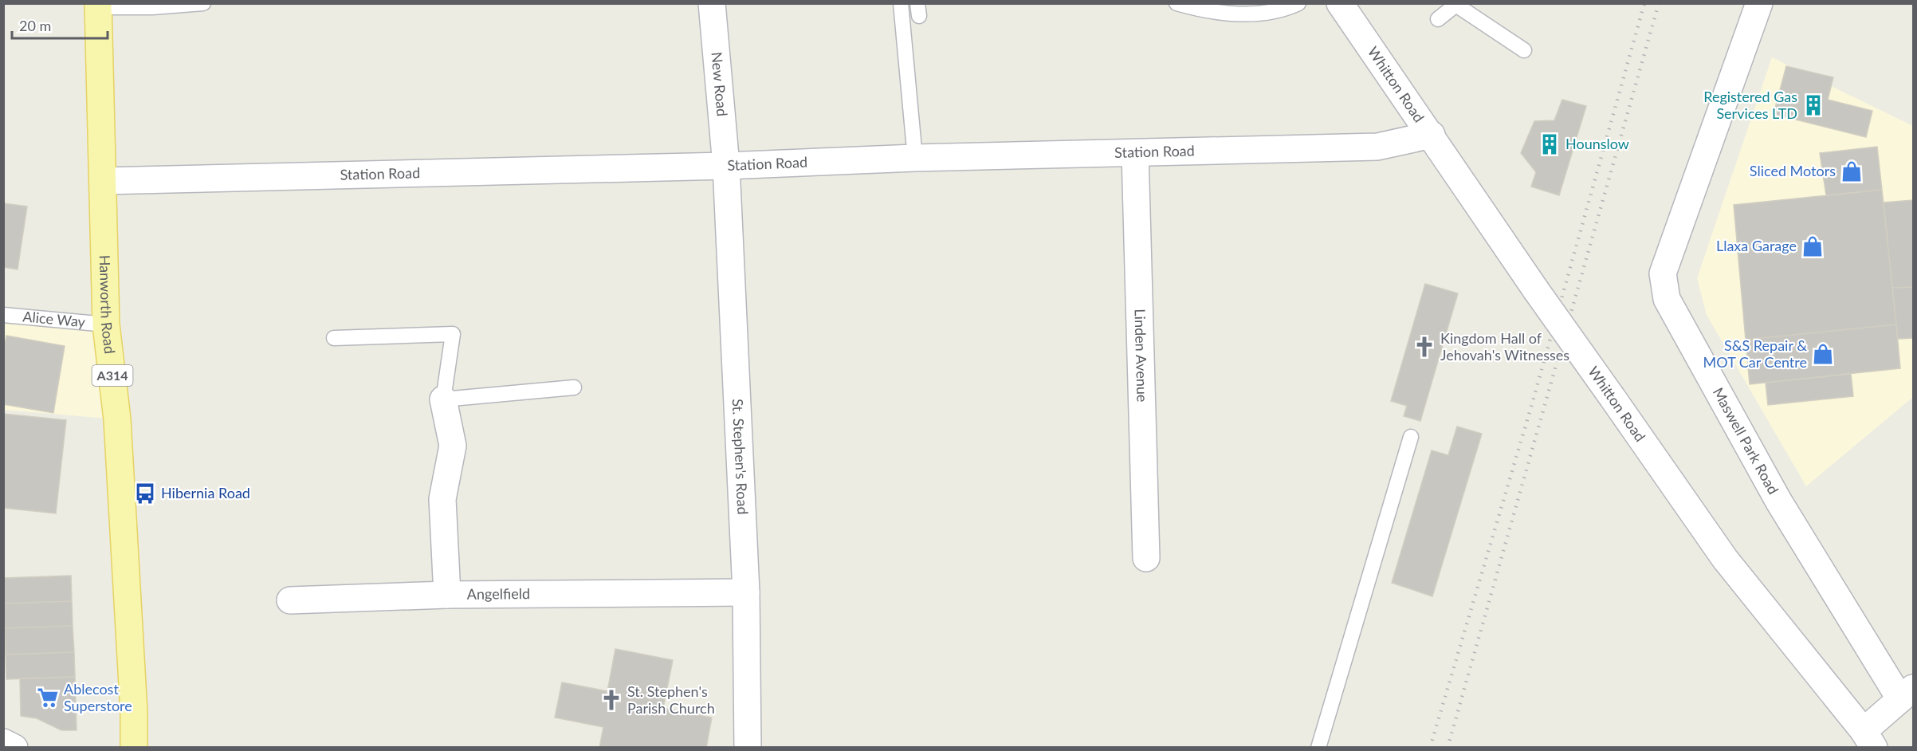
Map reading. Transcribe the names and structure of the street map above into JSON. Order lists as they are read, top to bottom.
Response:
{
  "streets": {
    "main road": ["Hanworth Road", "A314"],
    "street": [
      "New Road",
      "Whitton Road",
      "Station Road",
      "Linden Avenue",
      "Maswell Park Road",
      "St. Stephen's Road",
      "Angelfield"
    ],
    "lane": ["Alice Way"]
  },
  "crossings": [
    ["New Road", "Station Road"],
    ["New Road", "St. Stephen's Road"],
    ["Whitton Road", "Station Road"],
    ["Station Road", "Hanworth Road"],
    ["Station Road", "Linden Avenue"],
    ["Station Road", "St. Stephen's Road"],
    ["Hanworth Road", "Alice Way"],
    ["St. Stephen's Road", "Angelfield"]
  ],
  "places": {
    "building": ["Registered Gas Services LTD", "Hounslow"],
    "shop": ["Sliced Motors", "Llaxa Garage", "S&S Repair & MOT Car Centre"],
    "church": ["Kingdom Hall of Jehovah's Witnesses", "St. Stephen's Parish Church"],
    "bus stop": ["Hibernia Road"],
    "supermarket": ["Ablecost Superstore"]
  },
  "scale_bar": "20 m"
}
